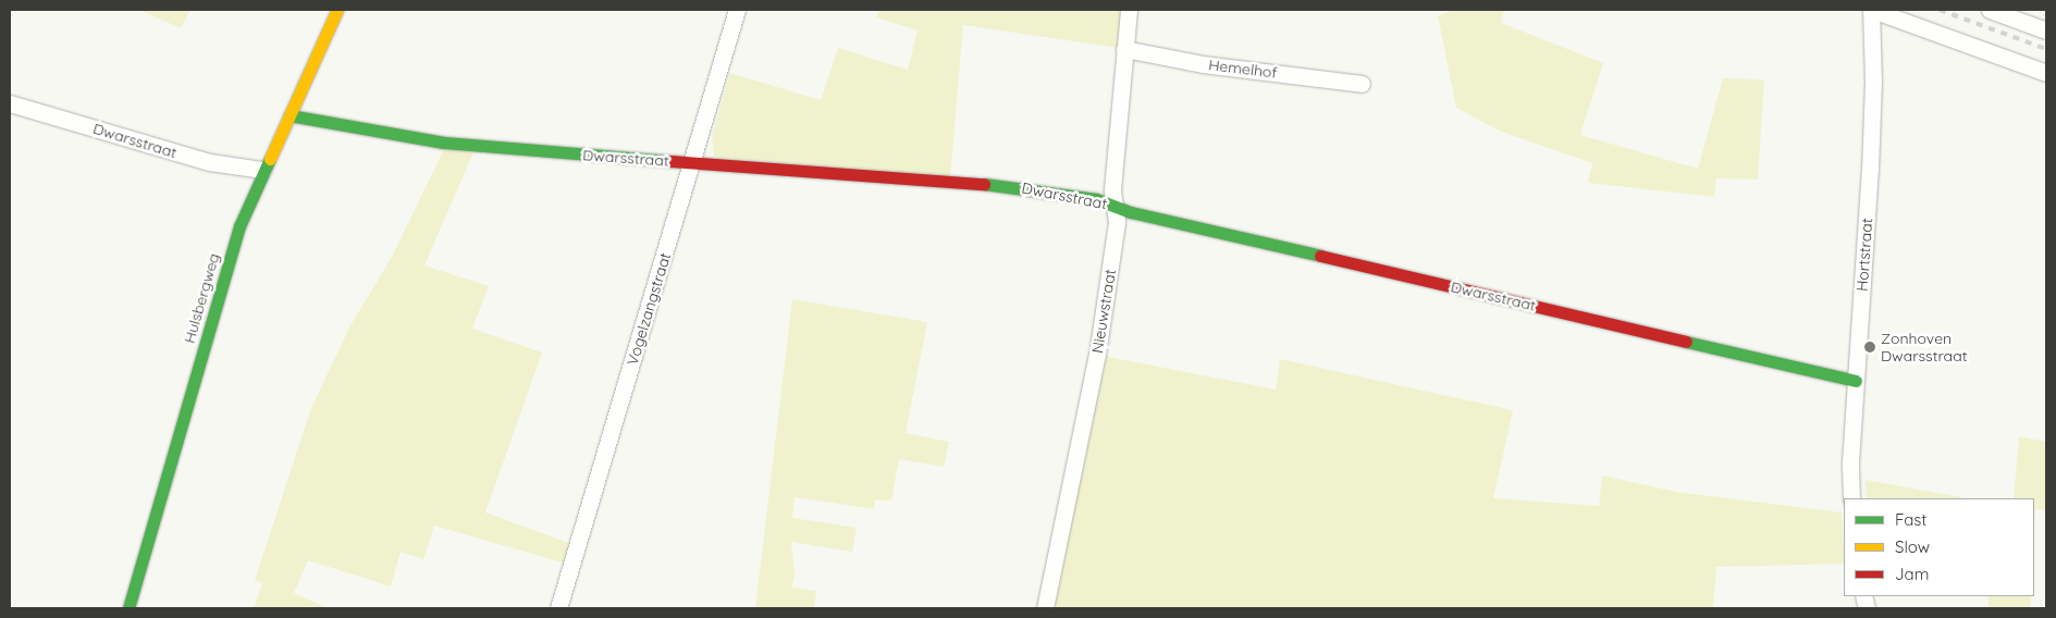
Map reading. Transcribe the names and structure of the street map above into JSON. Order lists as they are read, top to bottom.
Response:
{
  "streets": {
    "street": [
      "Hemelhof",
      "Dwarsstraat",
      "Hortstraat",
      "Hulsbergweg",
      "Vogelzangstraat",
      "Nieuwstraat"
    ]
  },
  "crossings": [
    ["Hemelhof", "Nieuwstraat"],
    ["Dwarsstraat", "Hortstraat"],
    ["Dwarsstraat", "Hulsbergweg"],
    ["Dwarsstraat", "Vogelzangstraat"],
    ["Dwarsstraat", "Nieuwstraat"]
  ],
  "places": ["Zonhoven Dwarsstraat"],
  "legend": ["Fast", "Slow", "Jam"]
}
